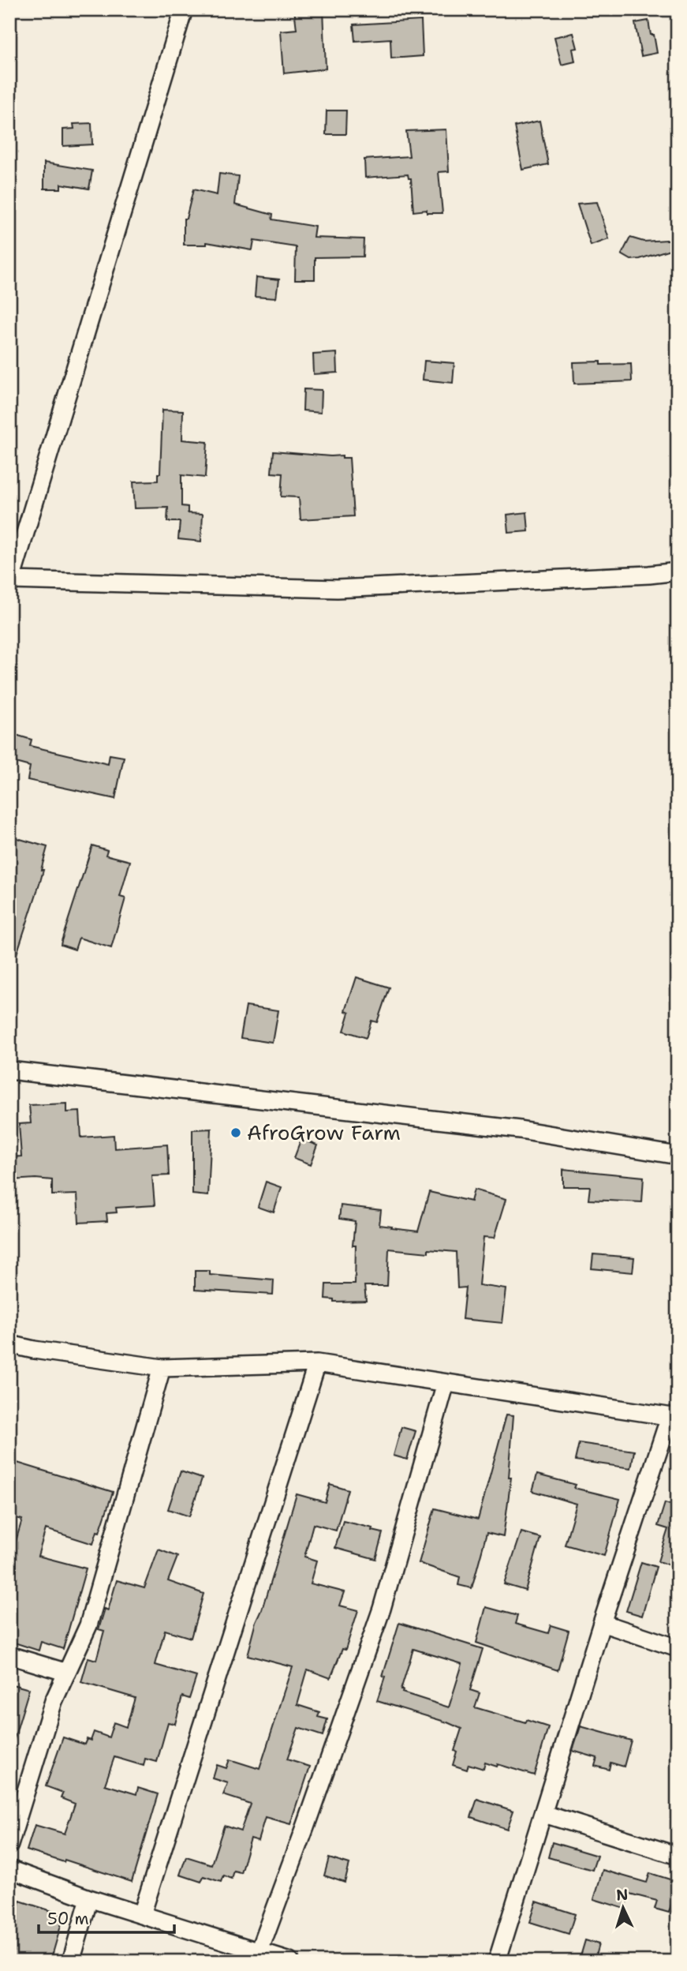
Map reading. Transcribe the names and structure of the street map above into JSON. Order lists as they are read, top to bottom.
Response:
{
  "places": ["AfroGrow Farm"],
  "scale_bar": "50 m",
  "north": "top"
}
